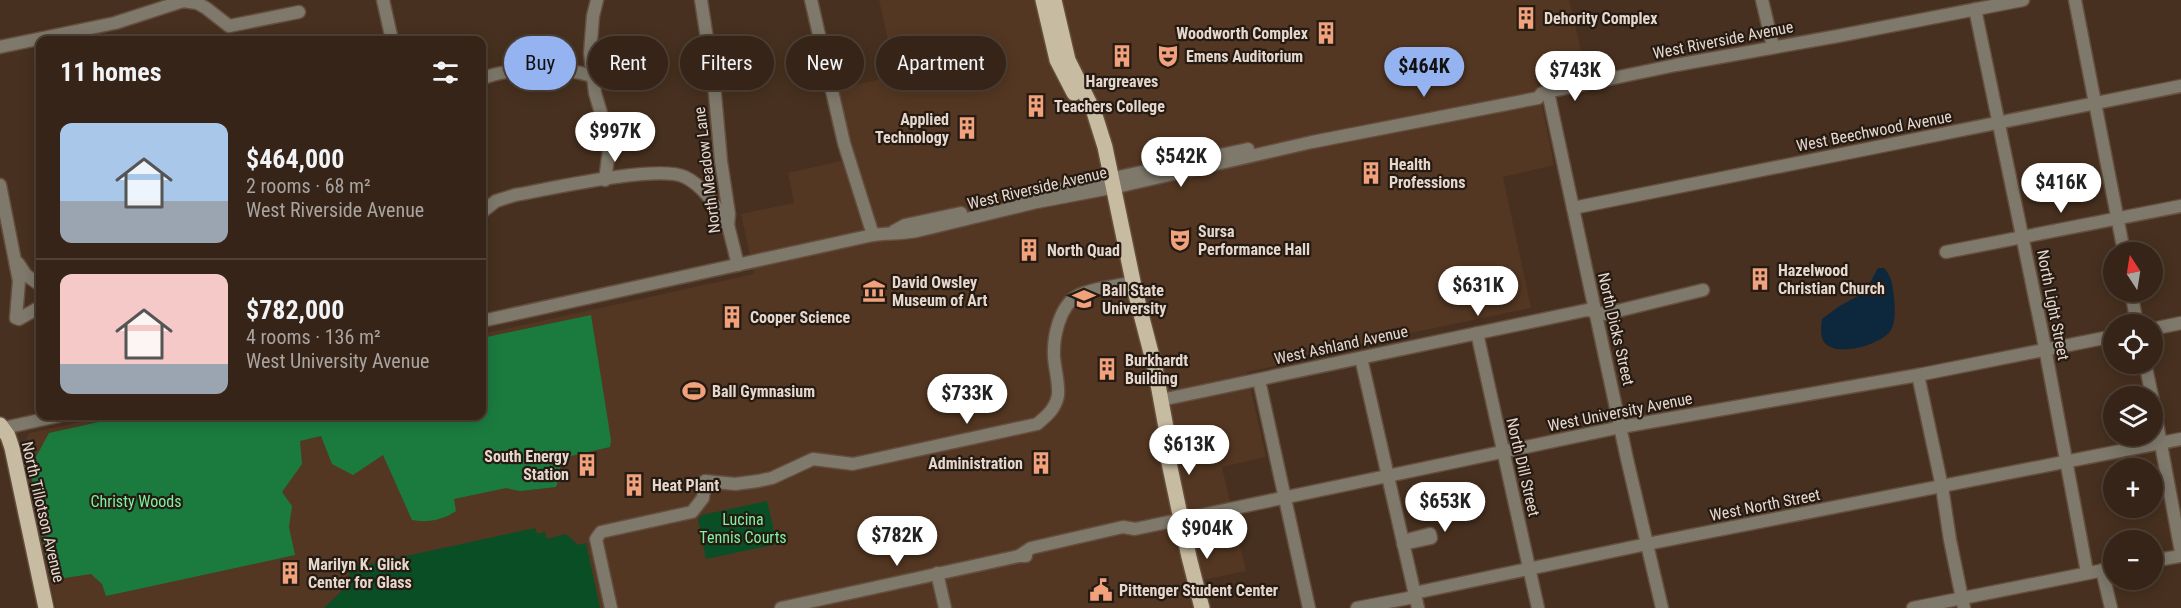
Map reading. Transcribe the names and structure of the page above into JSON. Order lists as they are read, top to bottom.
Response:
{
  "streets": {
    "main road": ["North Tillotson Avenue"],
    "street": [
      "West Riverside Avenue",
      "West Beechwood Avenue",
      "North Meadow Lane",
      "North Light Street",
      "North Dicks Street",
      "West Ashland Avenue",
      "West University Avenue",
      "North Dill Street",
      "West North Street"
    ]
  },
  "crossings": [
    ["West Riverside Avenue", "North Light Street"],
    ["West Riverside Avenue", "North Dicks Street"],
    ["West Beechwood Avenue", "North Light Street"],
    ["West Beechwood Avenue", "North Dicks Street"],
    ["North Light Street", "West University Avenue"],
    ["North Light Street", "West North Street"],
    ["North Dicks Street", "West Ashland Avenue"],
    ["North Dicks Street", "West University Avenue"],
    ["North Dicks Street", "West North Street"],
    ["West Ashland Avenue", "North Dill Street"],
    ["West University Avenue", "North Dill Street"],
    ["North Dill Street", "West North Street"]
  ],
  "parks": ["Christy Woods", "Lucina Tennis Courts"],
  "places": {
    "building": [
      "Dehority Complex",
      "Woodworth Complex",
      "Hargreaves",
      "Teachers College",
      "Applied Technology",
      "Health Professions",
      "North Quad",
      "Hazelwood Christian Church",
      "Cooper Science",
      "Burkhardt Building",
      "Administration",
      "South Energy Station",
      "Heat Plant",
      "Marilyn K. Glick Center for Glass"
    ],
    "theatre": ["Emens Auditorium", "Sursa Performance Hall"],
    "museum": ["David Owsley Museum of Art"],
    "school or university": ["Ball State University"],
    "sports": ["Ball Gymnasium"],
    "public building": ["Pittenger Student Center"]
  },
  "north": "top",
  "page": {
    "chip": [
      "Buy",
      "Rent",
      "Filters",
      "New",
      "Apartment"
    ],
    "heading": "11 homes",
    "price": [
      "$464K",
      "$743K",
      "$997K",
      "$542K",
      "$416K",
      "$631K",
      "$733K",
      "$613K",
      "$653K",
      "$904K",
      "$782K"
    ],
    "list": [
      {
        "name": "$464,000",
        "note": "2 rooms · 68 m² · West Riverside Avenue"
      },
      {
        "name": "$782,000",
        "note": "4 rooms · 136 m² · West University Avenue"
      }
    ],
    "map_buttons": ["+", "−"]
  }
}
